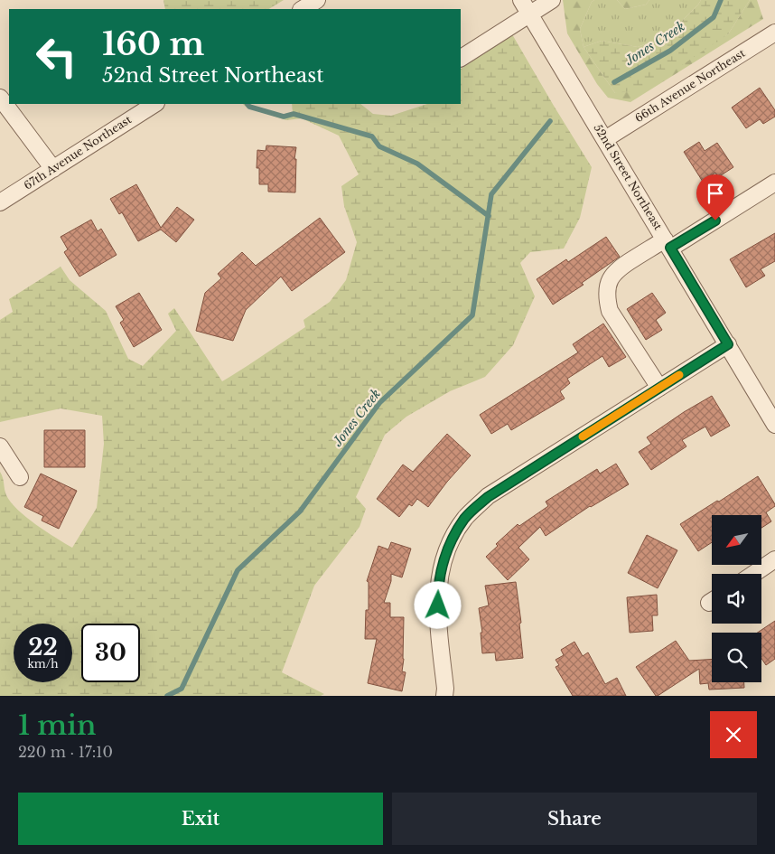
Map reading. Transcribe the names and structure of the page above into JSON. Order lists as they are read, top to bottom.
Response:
{
  "streets": {
    "street": ["66th Avenue Northeast", "67th Avenue Northeast", "52nd Street Northeast"]
  },
  "crossings": [
    ["66th Avenue Northeast", "52nd Street Northeast"]
  ],
  "water": ["Jones Creek"],
  "north": "bottom left",
  "page": {
    "turn": ["160 m", "52nd Street Northeast"],
    "speed": "22 km/h",
    "limit": "30",
    "heading": ["1 min", "220 m · 17:10"],
    "buttons": ["Exit", "Share"]
  }
}
